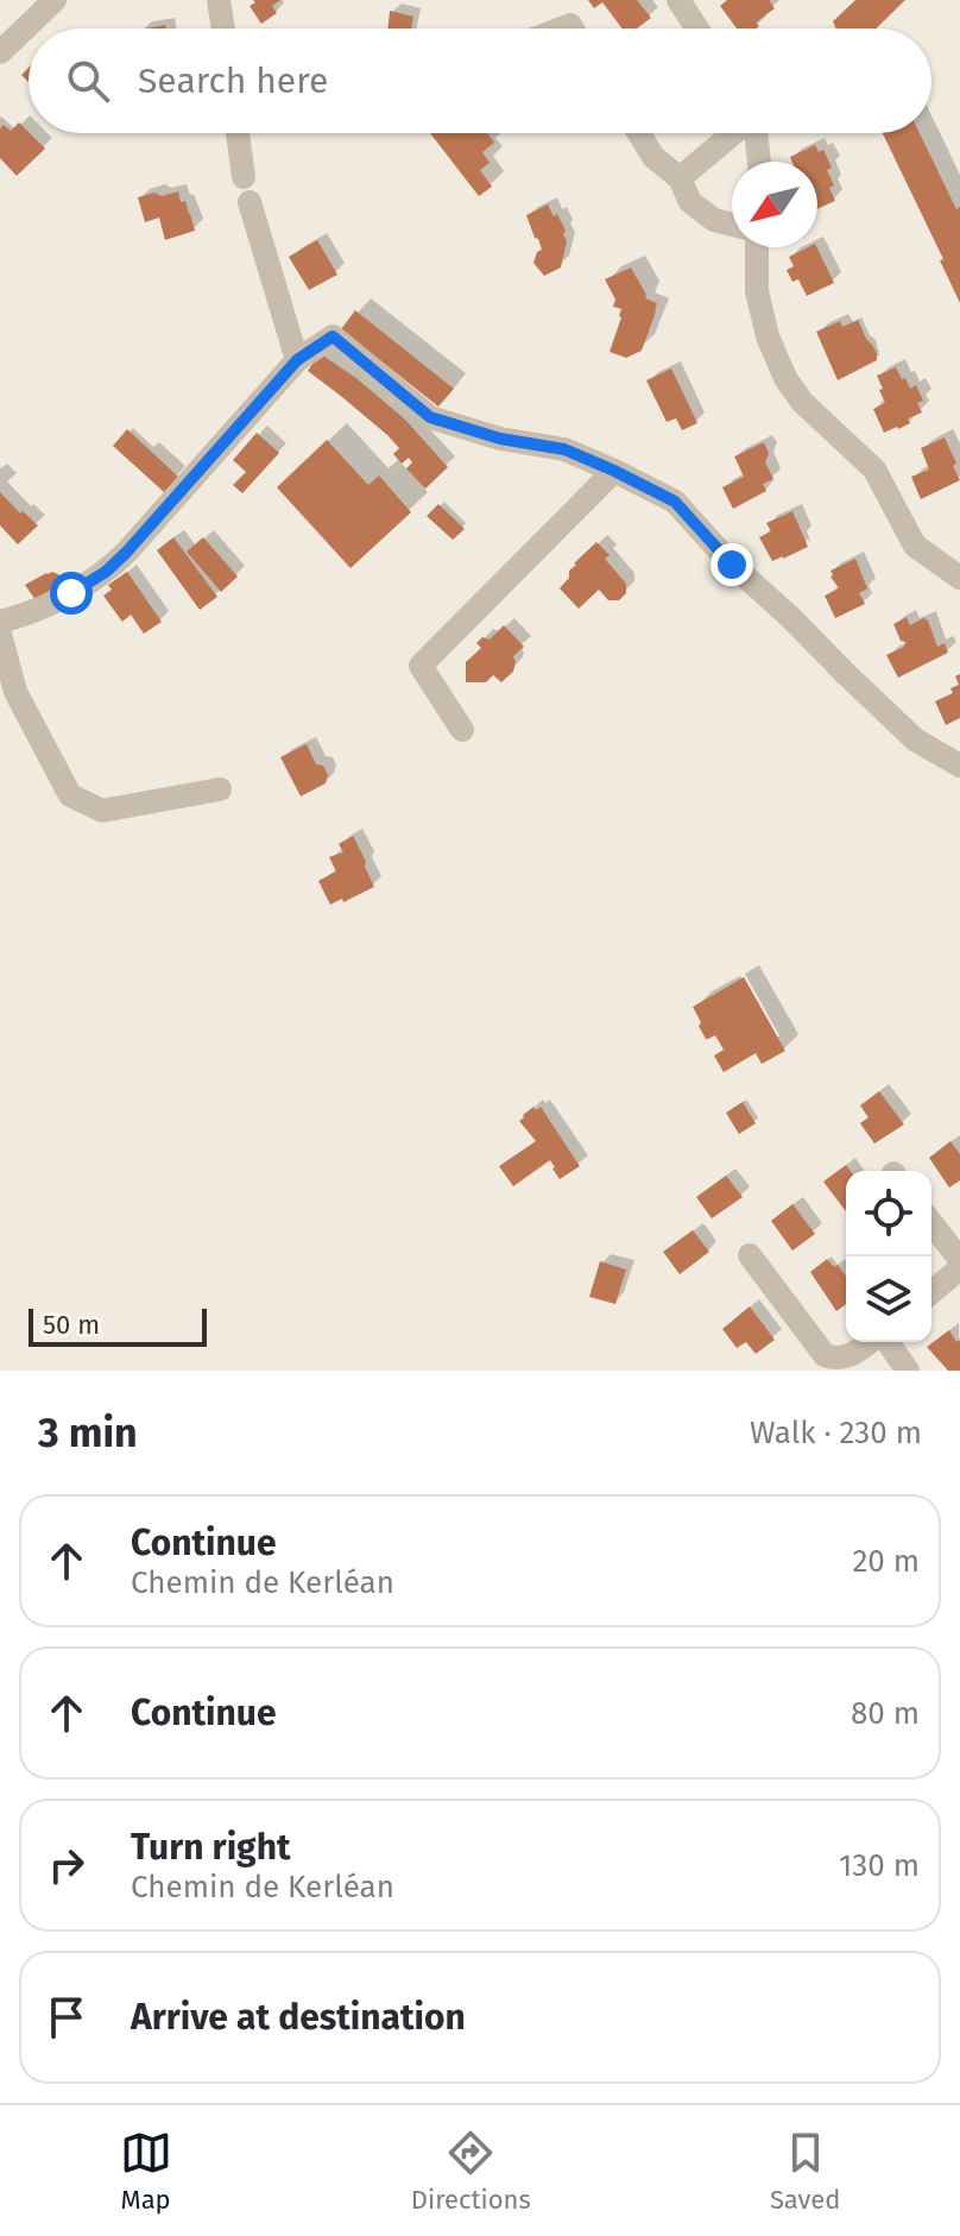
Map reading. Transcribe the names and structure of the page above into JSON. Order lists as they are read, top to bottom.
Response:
{
  "scale_bar": "50 m",
  "north": "bottom left",
  "page": {
    "search": "Search here",
    "scale": "50 m",
    "heading": ["3 min", "Walk · 230 m"],
    "list": [
      ["Continue", "Chemin de Kerléan", "20 m"],
      ["Continue", "80 m"],
      ["Turn right", "Chemin de Kerléan", "130 m"],
      "Arrive at destination"
    ],
    "nav": ["Map", "Directions", "Saved"]
  }
}
